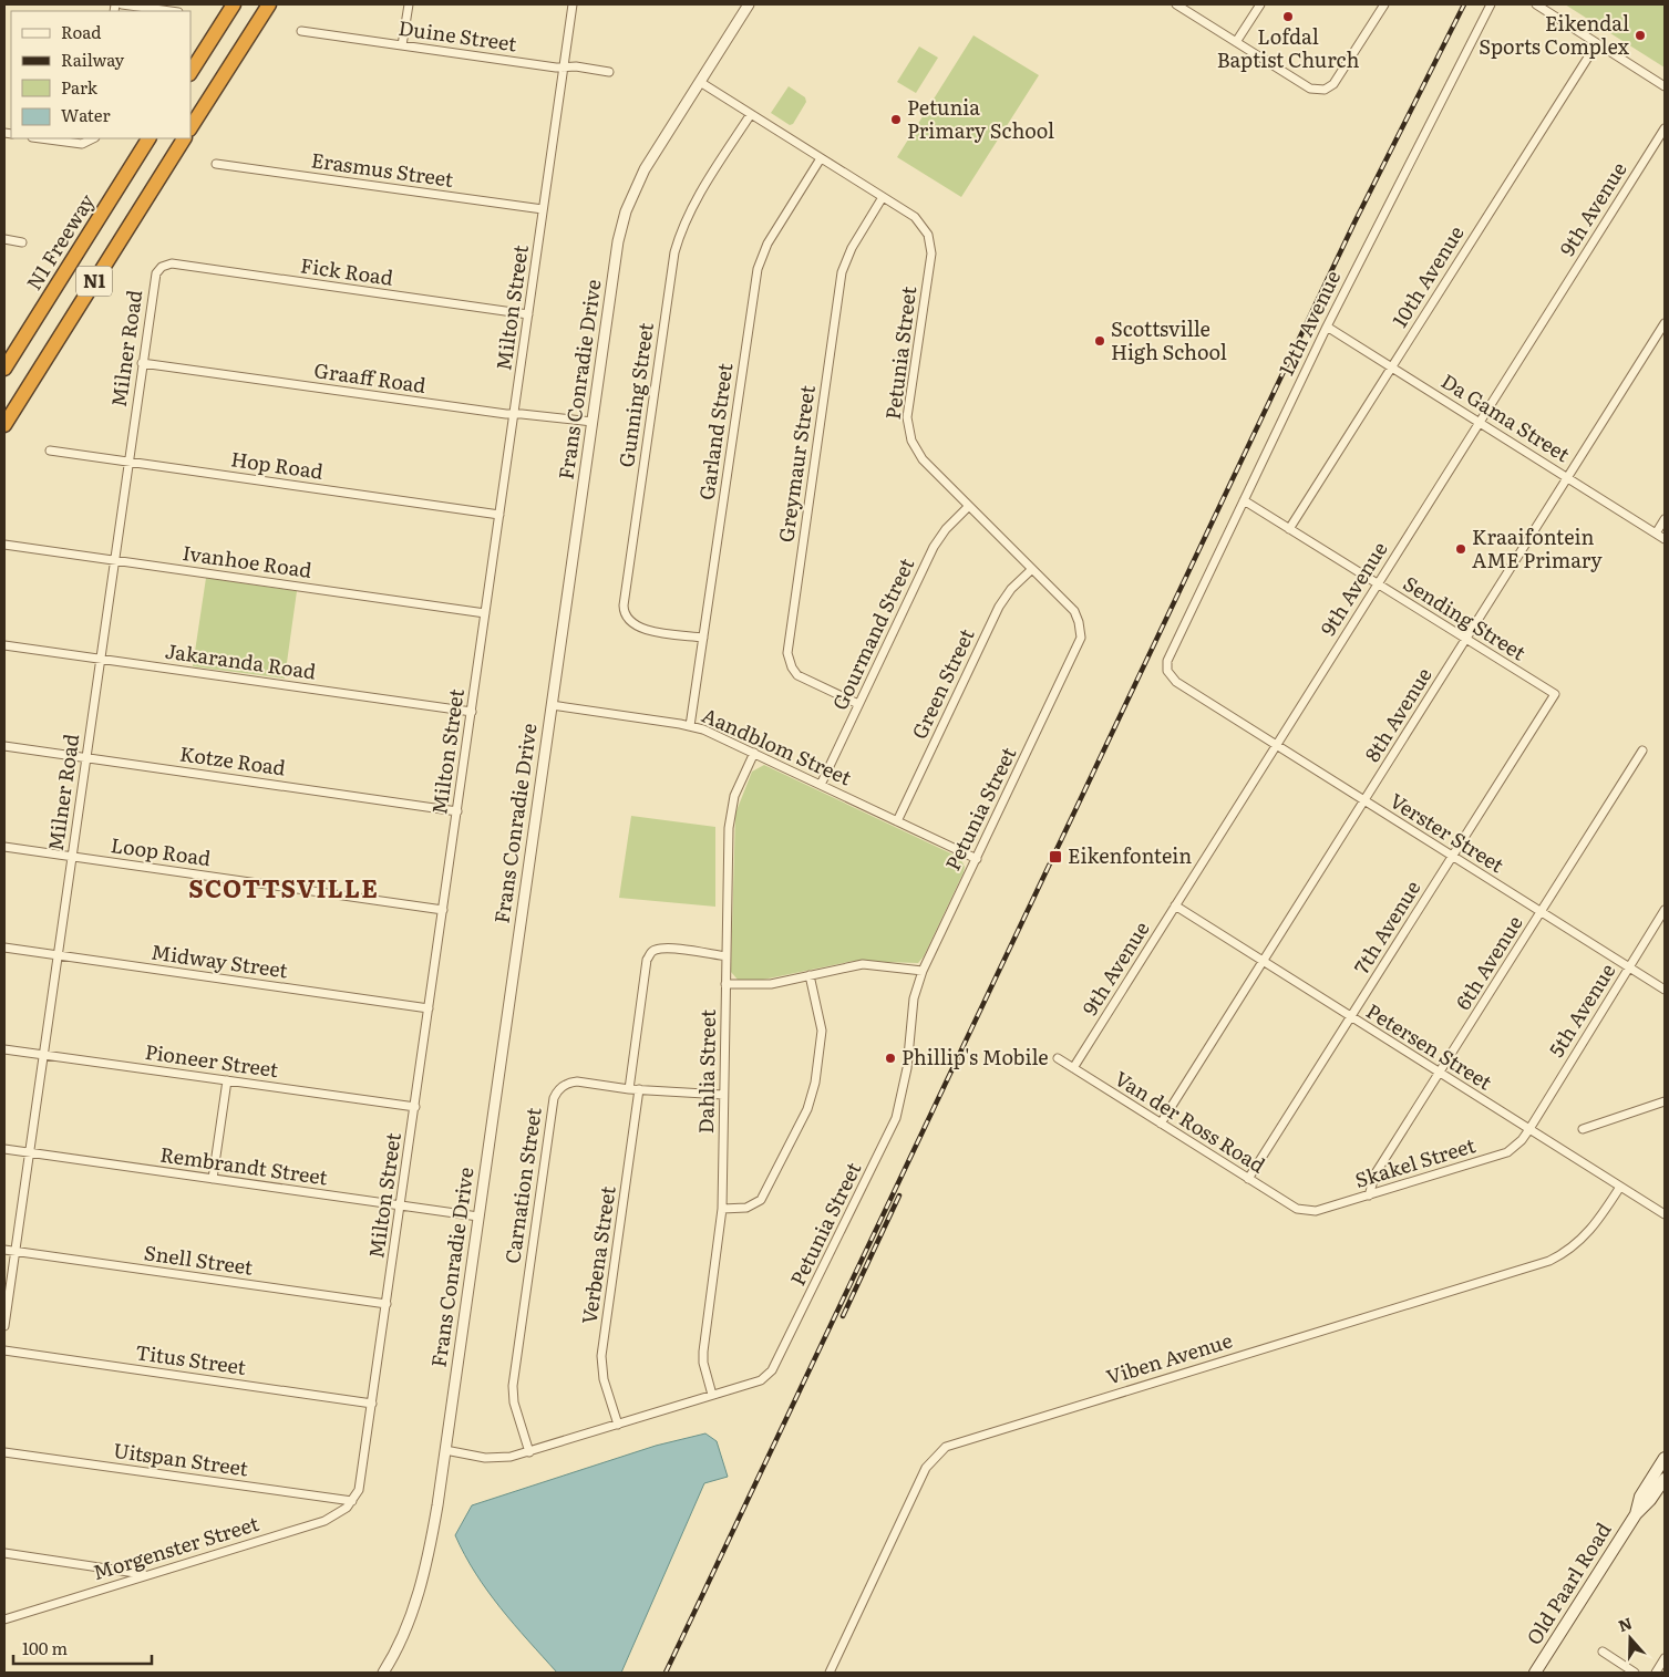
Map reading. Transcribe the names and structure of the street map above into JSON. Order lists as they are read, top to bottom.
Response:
{
  "streets": {
    "highway": ["N1 Freeway", "N1"],
    "main road": ["Old Paarl Road"],
    "street": [
      "Duine Street",
      "Erasmus Street",
      "9th Avenue",
      "Fick Road",
      "10th Avenue",
      "Milton Street",
      "12th Avenue",
      "Milner Road",
      "Petunia Street",
      "Graaff Road",
      "Frans Conradie Drive",
      "Gunning Street",
      "Da Gama Street",
      "Garland Street",
      "Greymaur Street",
      "Hop Road",
      "Ivanhoe Road",
      "Sending Street",
      "Gourmand Street",
      "Jakaranda Road",
      "Green Street",
      "8th Avenue",
      "Aandblom Street",
      "Kotze Road",
      "Verster Street",
      "Loop Road",
      "7th Avenue",
      "Midway Street",
      "6th Avenue",
      "5th Avenue",
      "Petersen Street",
      "Pioneer Street",
      "Dahlia Street",
      "Van der Ross Road",
      "Skakel Street",
      "Rembrandt Street",
      "Carnation Street",
      "Verbena Street",
      "Snell Street",
      "Viben Avenue",
      "Titus Street",
      "Uitspan Street",
      "Morgenster Street"
    ]
  },
  "crossings": [
    ["Duine Street", "Milton Street"],
    ["Erasmus Street", "Milton Street"],
    ["9th Avenue", "Da Gama Street"],
    ["9th Avenue", "Sending Street"],
    ["9th Avenue", "Verster Street"],
    ["9th Avenue", "Petersen Street"],
    ["9th Avenue", "Van der Ross Road"],
    ["Fick Road", "Milton Street"],
    ["Fick Road", "Milner Road"],
    ["10th Avenue", "Da Gama Street"],
    ["10th Avenue", "Sending Street"],
    ["Milton Street", "Graaff Road"],
    ["Milton Street", "Hop Road"],
    ["Milton Street", "Ivanhoe Road"],
    ["Milton Street", "Jakaranda Road"],
    ["Milton Street", "Kotze Road"],
    ["Milton Street", "Loop Road"],
    ["Milton Street", "Midway Street"],
    ["Milton Street", "Pioneer Street"],
    ["Milton Street", "Rembrandt Street"],
    ["Milton Street", "Snell Street"],
    ["Milton Street", "Titus Street"],
    ["Milton Street", "Uitspan Street"],
    ["Milton Street", "Morgenster Street"],
    ["12th Avenue", "Da Gama Street"],
    ["12th Avenue", "Sending Street"],
    ["12th Avenue", "Verster Street"],
    ["Milner Road", "Graaff Road"],
    ["Milner Road", "Hop Road"],
    ["Milner Road", "Ivanhoe Road"],
    ["Milner Road", "Jakaranda Road"],
    ["Milner Road", "Kotze Road"],
    ["Milner Road", "Loop Road"],
    ["Milner Road", "Midway Street"],
    ["Milner Road", "Pioneer Street"],
    ["Milner Road", "Rembrandt Street"],
    ["Milner Road", "Snell Street"],
    ["Petunia Street", "Frans Conradie Drive"],
    ["Petunia Street", "Gunning Street"],
    ["Petunia Street", "Garland Street"],
    ["Petunia Street", "Greymaur Street"],
    ["Petunia Street", "Gourmand Street"],
    ["Petunia Street", "Green Street"],
    ["Petunia Street", "Aandblom Street"],
    ["Petunia Street", "Dahlia Street"],
    ["Petunia Street", "Carnation Street"],
    ["Petunia Street", "Verbena Street"],
    ["Graaff Road", "Frans Conradie Drive"],
    ["Frans Conradie Drive", "Aandblom Street"],
    ["Frans Conradie Drive", "Rembrandt Street"],
    ["Gunning Street", "Garland Street"],
    ["Da Gama Street", "8th Avenue"],
    ["Garland Street", "Aandblom Street"],
    ["Greymaur Street", "Gourmand Street"],
    ["Sending Street", "8th Avenue"],
    ["Sending Street", "7th Avenue"],
    ["Gourmand Street", "Aandblom Street"],
    ["Green Street", "Aandblom Street"],
    ["8th Avenue", "Verster Street"],
    ["8th Avenue", "Petersen Street"],
    ["8th Avenue", "Van der Ross Road"],
    ["Aandblom Street", "Dahlia Street"],
    ["Verster Street", "7th Avenue"],
    ["Verster Street", "6th Avenue"],
    ["Verster Street", "5th Avenue"],
    ["7th Avenue", "Petersen Street"],
    ["7th Avenue", "Van der Ross Road"],
    ["6th Avenue", "Petersen Street"],
    ["6th Avenue", "Skakel Street"],
    ["5th Avenue", "Petersen Street"],
    ["5th Avenue", "Skakel Street"],
    ["Petersen Street", "Skakel Street"],
    ["Petersen Street", "Viben Avenue"],
    ["Dahlia Street", "Carnation Street"],
    ["Van der Ross Road", "Skakel Street"],
    ["Carnation Street", "Verbena Street"],
    ["Uitspan Street", "Morgenster Street"]
  ],
  "districts": ["SCOTTSVILLE"],
  "places": {
    "other": [
      "Lofdal Baptist Church",
      "Eikendal Sports Complex",
      "Petunia Primary School",
      "Scottsville High School",
      "Kraaifontein AME Primary",
      "Phillip's Mobile"
    ],
    "transit": ["Eikenfontein"]
  },
  "legend": [
    "Road",
    "Railway",
    "Park",
    "Water"
  ],
  "scale_bar": "100 m",
  "north": "top"
}
